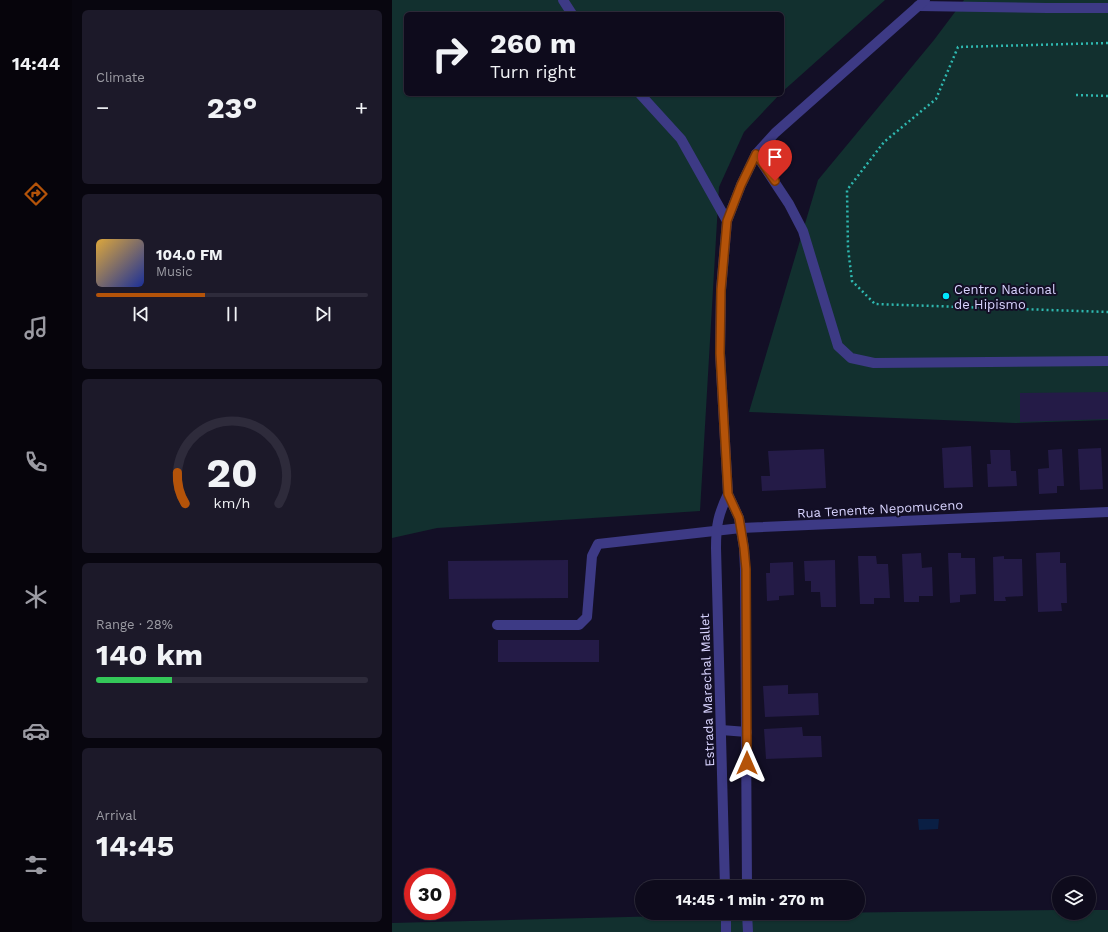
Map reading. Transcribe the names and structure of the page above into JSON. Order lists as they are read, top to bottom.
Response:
{
  "streets": {
    "street": ["Rua Tenente Nepomuceno", "Estrada Marechal Mallet"]
  },
  "crossings": [
    ["Rua Tenente Nepomuceno", "Estrada Marechal Mallet"]
  ],
  "places": ["Centro Nacional de Hipismo"],
  "page": {
    "tabs": "14:44",
    "tile": [
      "Climate",
      ["Range · 28%", "140 km"],
      ["Arrival", "14:45"]
    ],
    "turn": ["260 m", "Turn right"],
    "heat": ["−", "23°", "+"],
    "song": ["104.0 FM", "Music"],
    "limit": "30",
    "trip": "14:45 · 1 min · 270 m",
    "gauge": ["20", "km/h"]
  }
}
